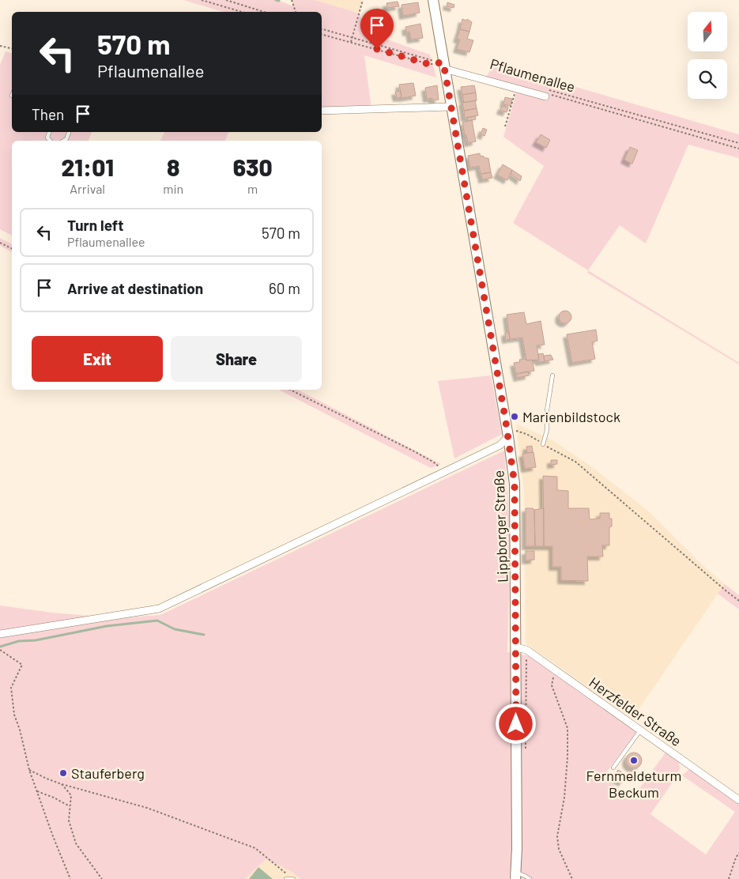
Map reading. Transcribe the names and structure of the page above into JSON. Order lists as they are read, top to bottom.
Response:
{
  "streets": {
    "street": ["Lippborger Straße", "Herzfelder Straße"],
    "path": ["Pflaumenallee"]
  },
  "crossings": [
    ["Lippborger Straße", "Herzfelder Straße"]
  ],
  "places": ["Marienbildstock", "Fernmeldeturm Beckum", "Stauferberg"],
  "north": "top",
  "page": {
    "turn": ["570 m", "Pflaumenallee"],
    "then": "Then",
    "eta": [
      "21:01",
      "Arrival",
      "8",
      "min",
      "630",
      "m"
    ],
    "list": [
      {
        "name": "Turn left",
        "note": "Pflaumenallee",
        "value": "570 m"
      },
      {
        "name": "Arrive at destination",
        "value": "60 m"
      }
    ],
    "buttons": ["Exit", "Share"]
  }
}
